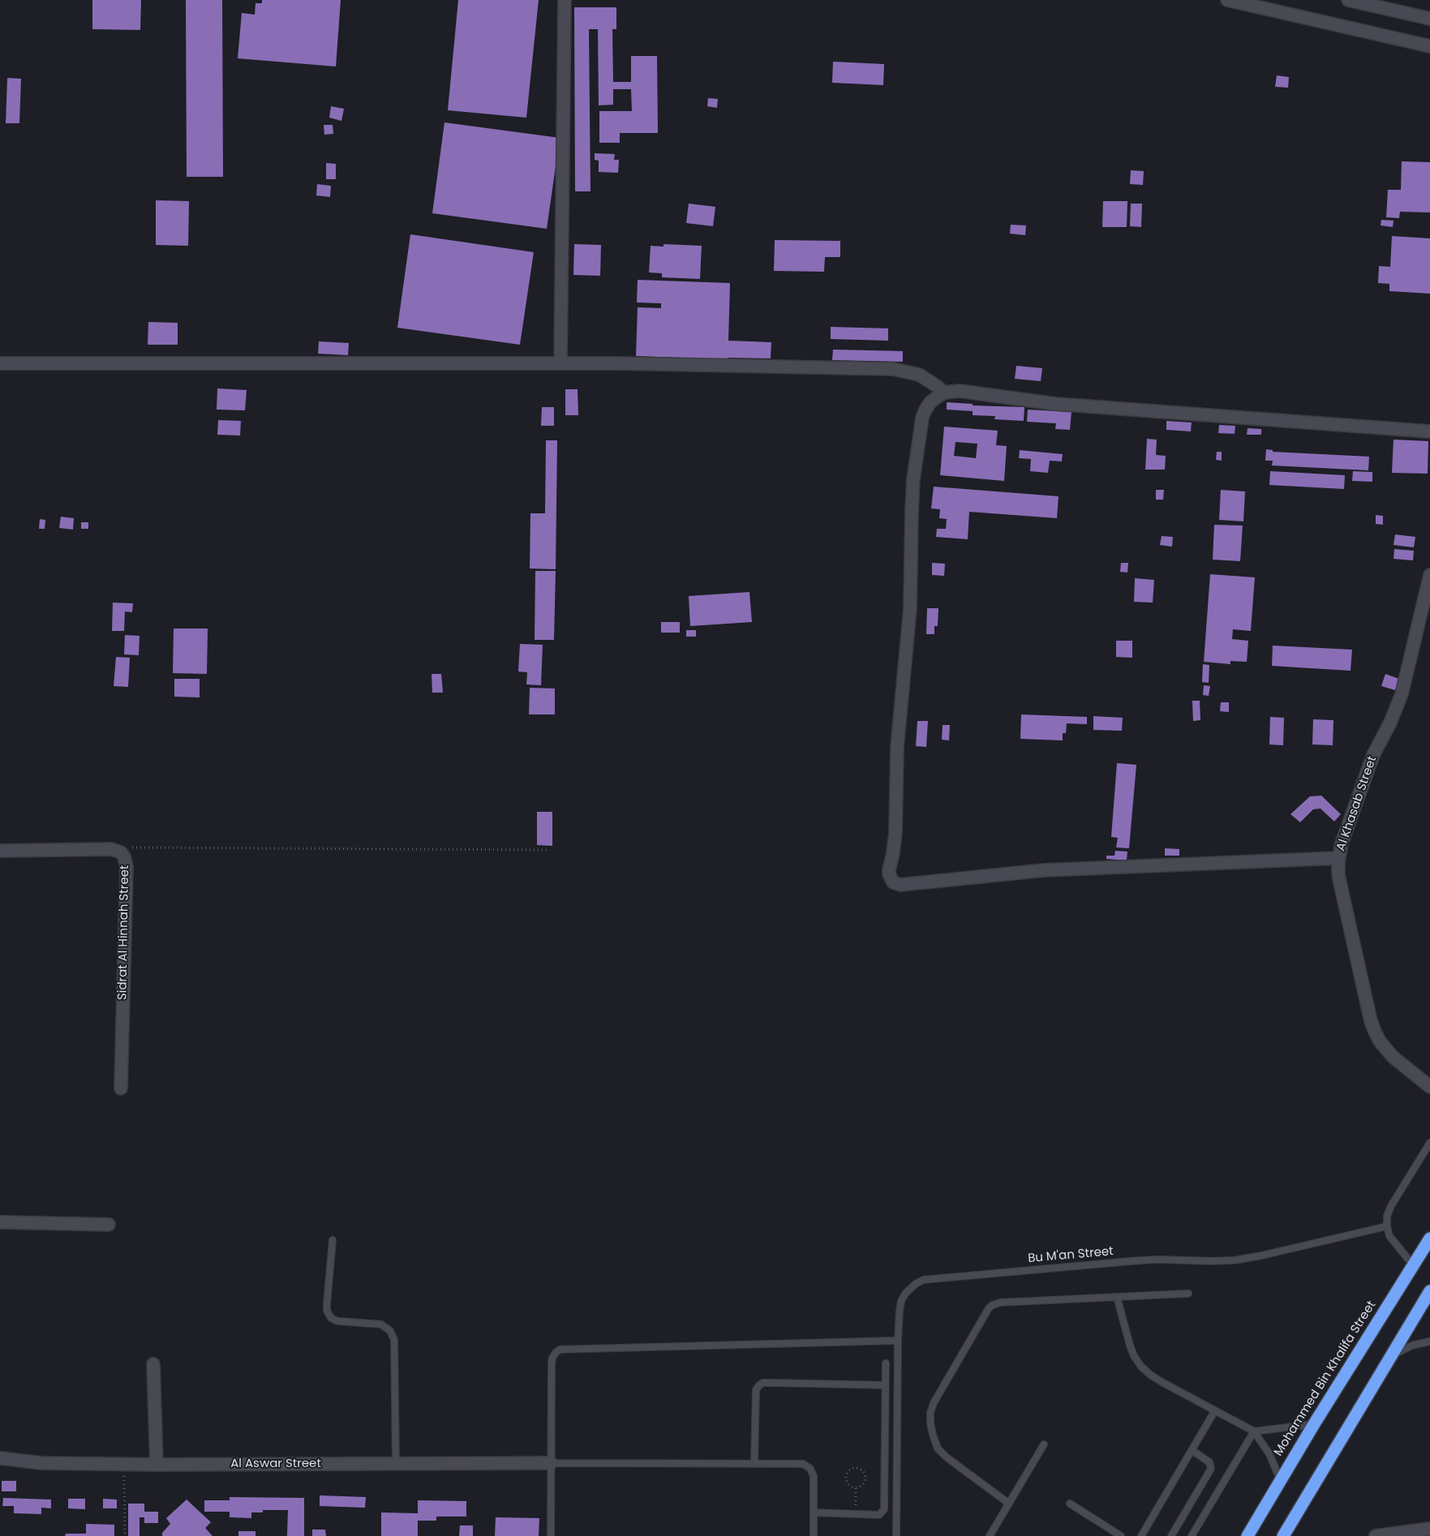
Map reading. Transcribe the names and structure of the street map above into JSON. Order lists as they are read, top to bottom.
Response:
{
  "streets": {
    "highway": ["Mohammed Bin Khalifa Street"],
    "street": ["Al Khasab Street", "Sidrat Al Hinnah Street", "Al Aswar Street"],
    "lane": ["Bu M'an Street"]
  }
}
